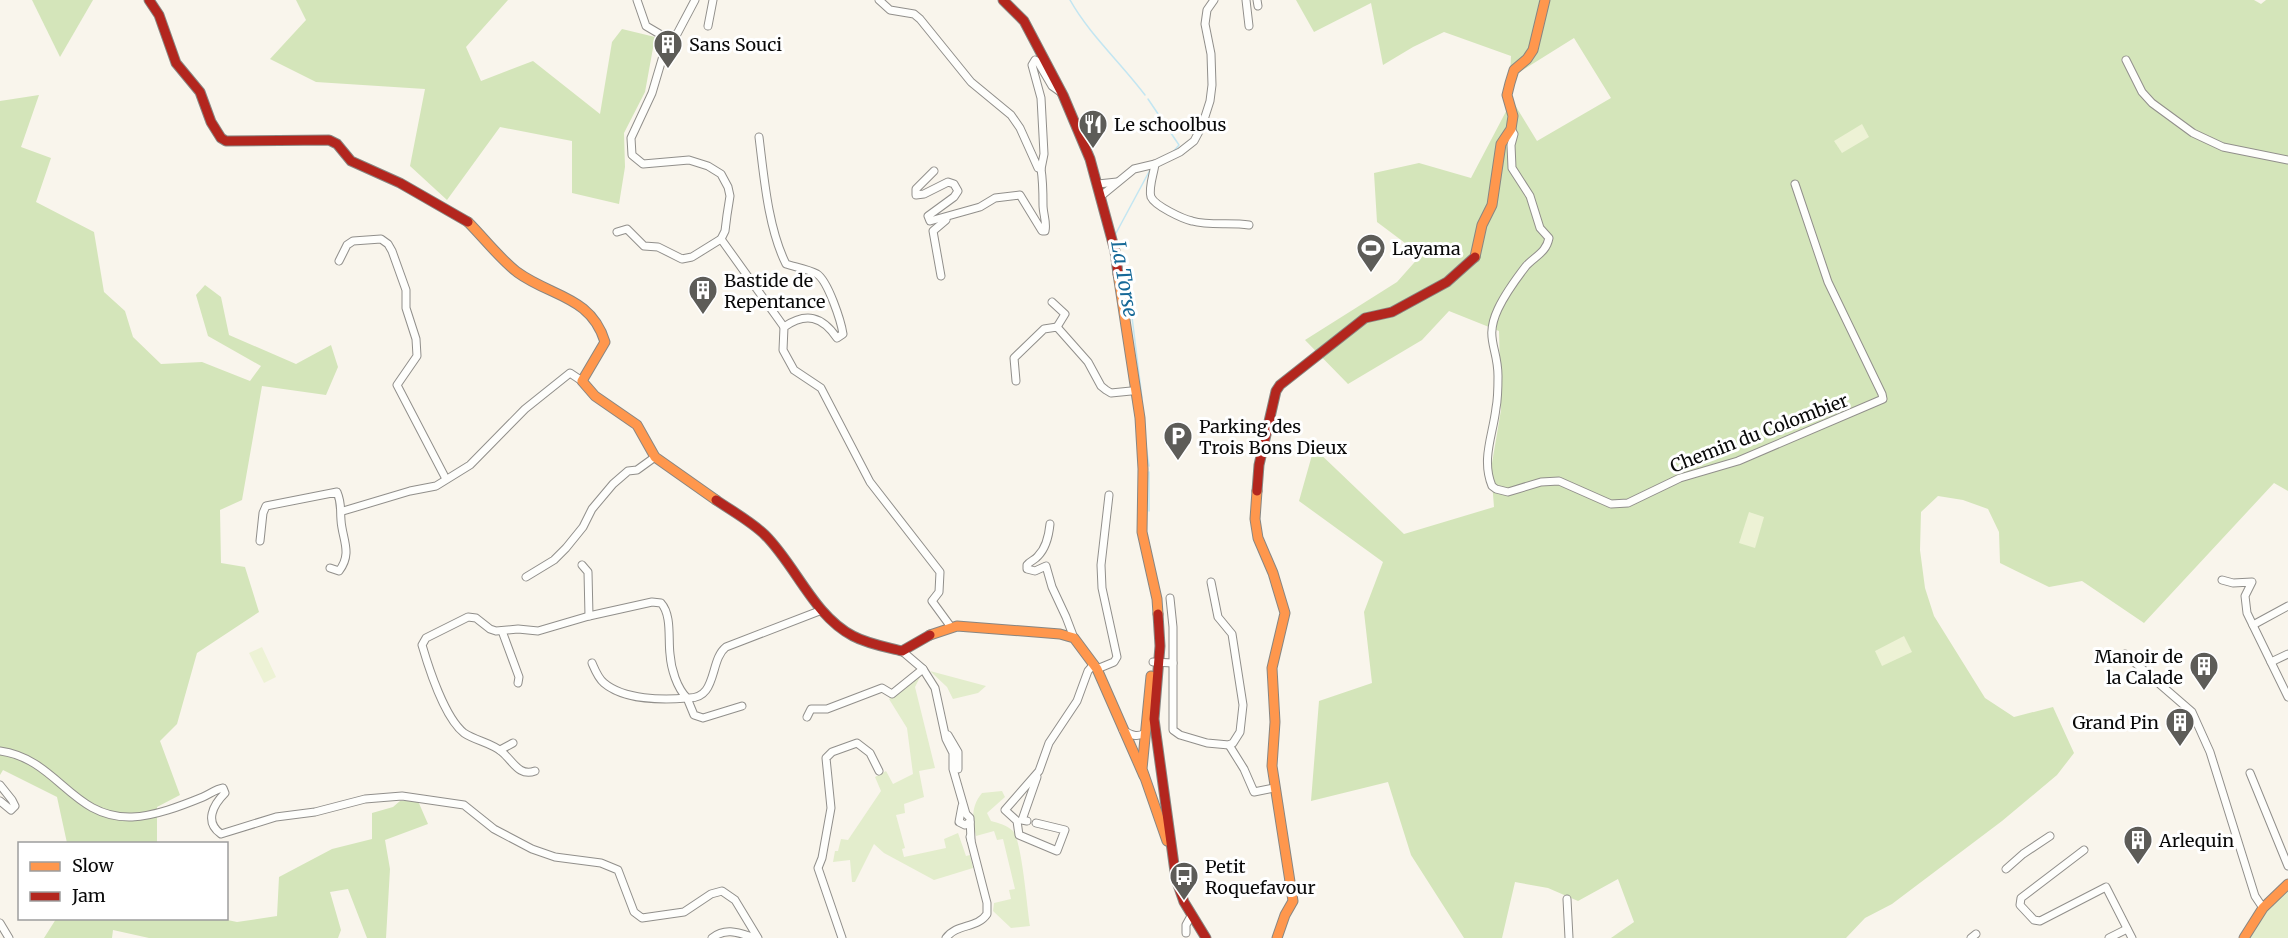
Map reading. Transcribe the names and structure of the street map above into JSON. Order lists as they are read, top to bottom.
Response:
{
  "streets": {
    "street": ["Chemin du Colombier"]
  },
  "water": ["La Torse"],
  "places": {
    "building": [
      "Sans Souci",
      "Bastide de Repentance",
      "Manoir de la Calade",
      "Grand Pin",
      "Arlequin"
    ],
    "restaurant": ["Le schoolbus"],
    "sports": ["Layama"],
    "parking": ["Parking des Trois Bons Dieux"],
    "bus stop": ["Petit Roquefavour"]
  },
  "legend": ["Slow", "Jam"]
}
